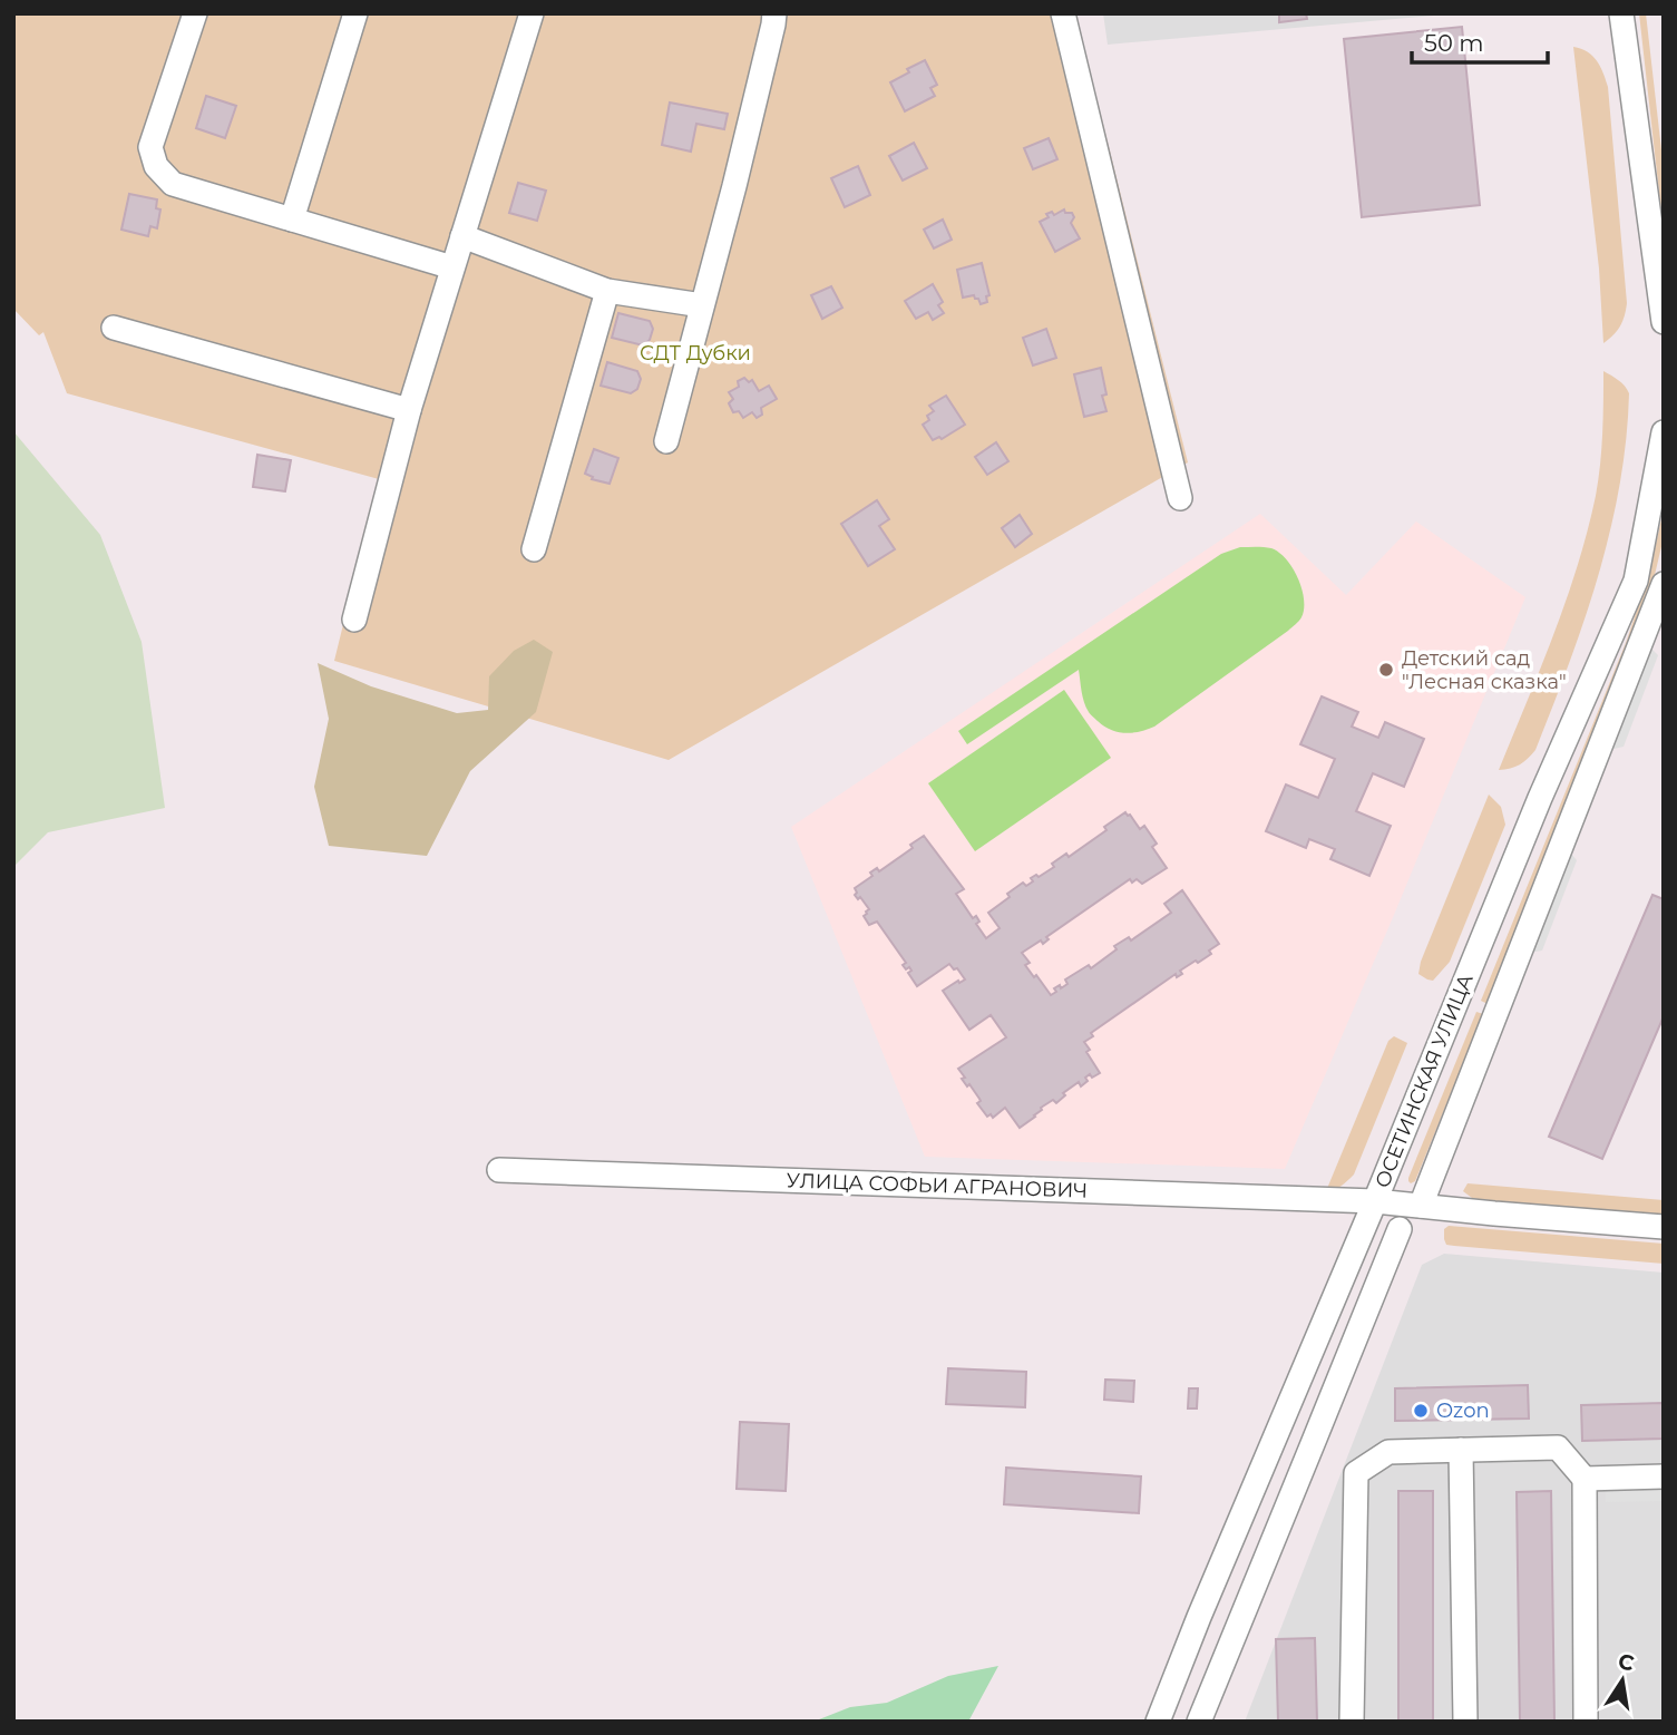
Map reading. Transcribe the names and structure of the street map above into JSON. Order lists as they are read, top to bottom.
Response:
{
  "streets": {
    "street": ["ОСЕТИНСКАЯ УЛИЦА", "УЛИЦА СОФЬИ АГРАНОВИЧ"]
  },
  "crossings": [
    ["ОСЕТИНСКАЯ УЛИЦА", "УЛИЦА СОФЬИ АГРАНОВИЧ"]
  ],
  "parks": ["СДТ Дубки"],
  "places": ["Детский сад \"Лесная сказка\"", "Ozon"],
  "scale_bar": "50 m",
  "north": "top"
}
